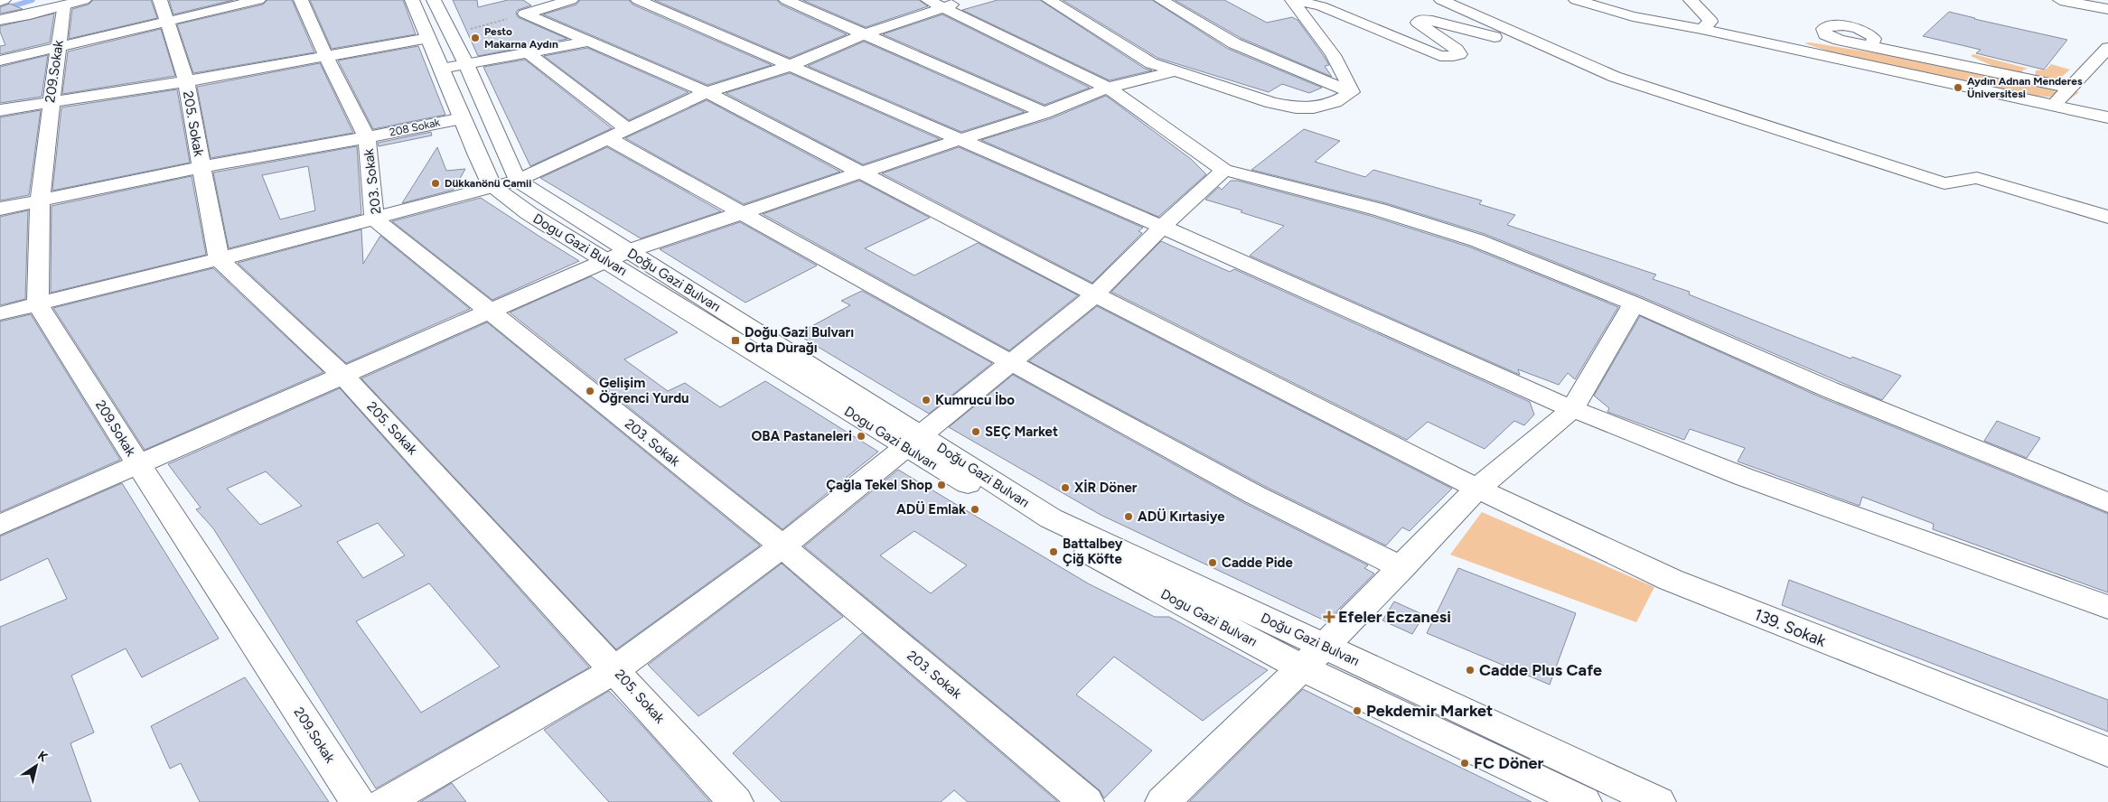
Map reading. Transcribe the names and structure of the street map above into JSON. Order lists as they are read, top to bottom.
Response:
{
  "streets": {
    "street": [
      "209.Sokak",
      "205. Sokak",
      "208 Sokak",
      "203. Sokak",
      "Dogu Gazi Bulvarı",
      "Doğu Gazi Bulvarı",
      "139. Sokak"
    ]
  },
  "crossings": [
    ["209.Sokak", "208 Sokak"],
    ["205. Sokak", "208 Sokak"],
    ["208 Sokak", "203. Sokak"],
    ["208 Sokak", "Dogu Gazi Bulvarı"],
    ["Dogu Gazi Bulvarı", "Doğu Gazi Bulvarı"]
  ],
  "places": {
    "other": [
      "Pesto Makarna Aydın",
      "Aydın Adnan Menderes Üniversitesi",
      "Dükkanönü Camii",
      "Gelişim Öğrenci Yurdu",
      "Kumrucu İbo",
      "SEÇ Market",
      "OBA Pastaneleri",
      "Çağla Tekel Shop",
      "XİR Döner",
      "ADÜ Emlak",
      "ADÜ Kırtasiye",
      "Battalbey Çiğ Köfte",
      "Cadde Pide",
      "Cadde Plus Cafe",
      "Pekdemir Market",
      "FC Döner"
    ],
    "transit": ["Doğu Gazi Bulvarı Orta Durağı"],
    "health": ["Efeler Eczanesi"]
  },
  "north": "top right"
}
